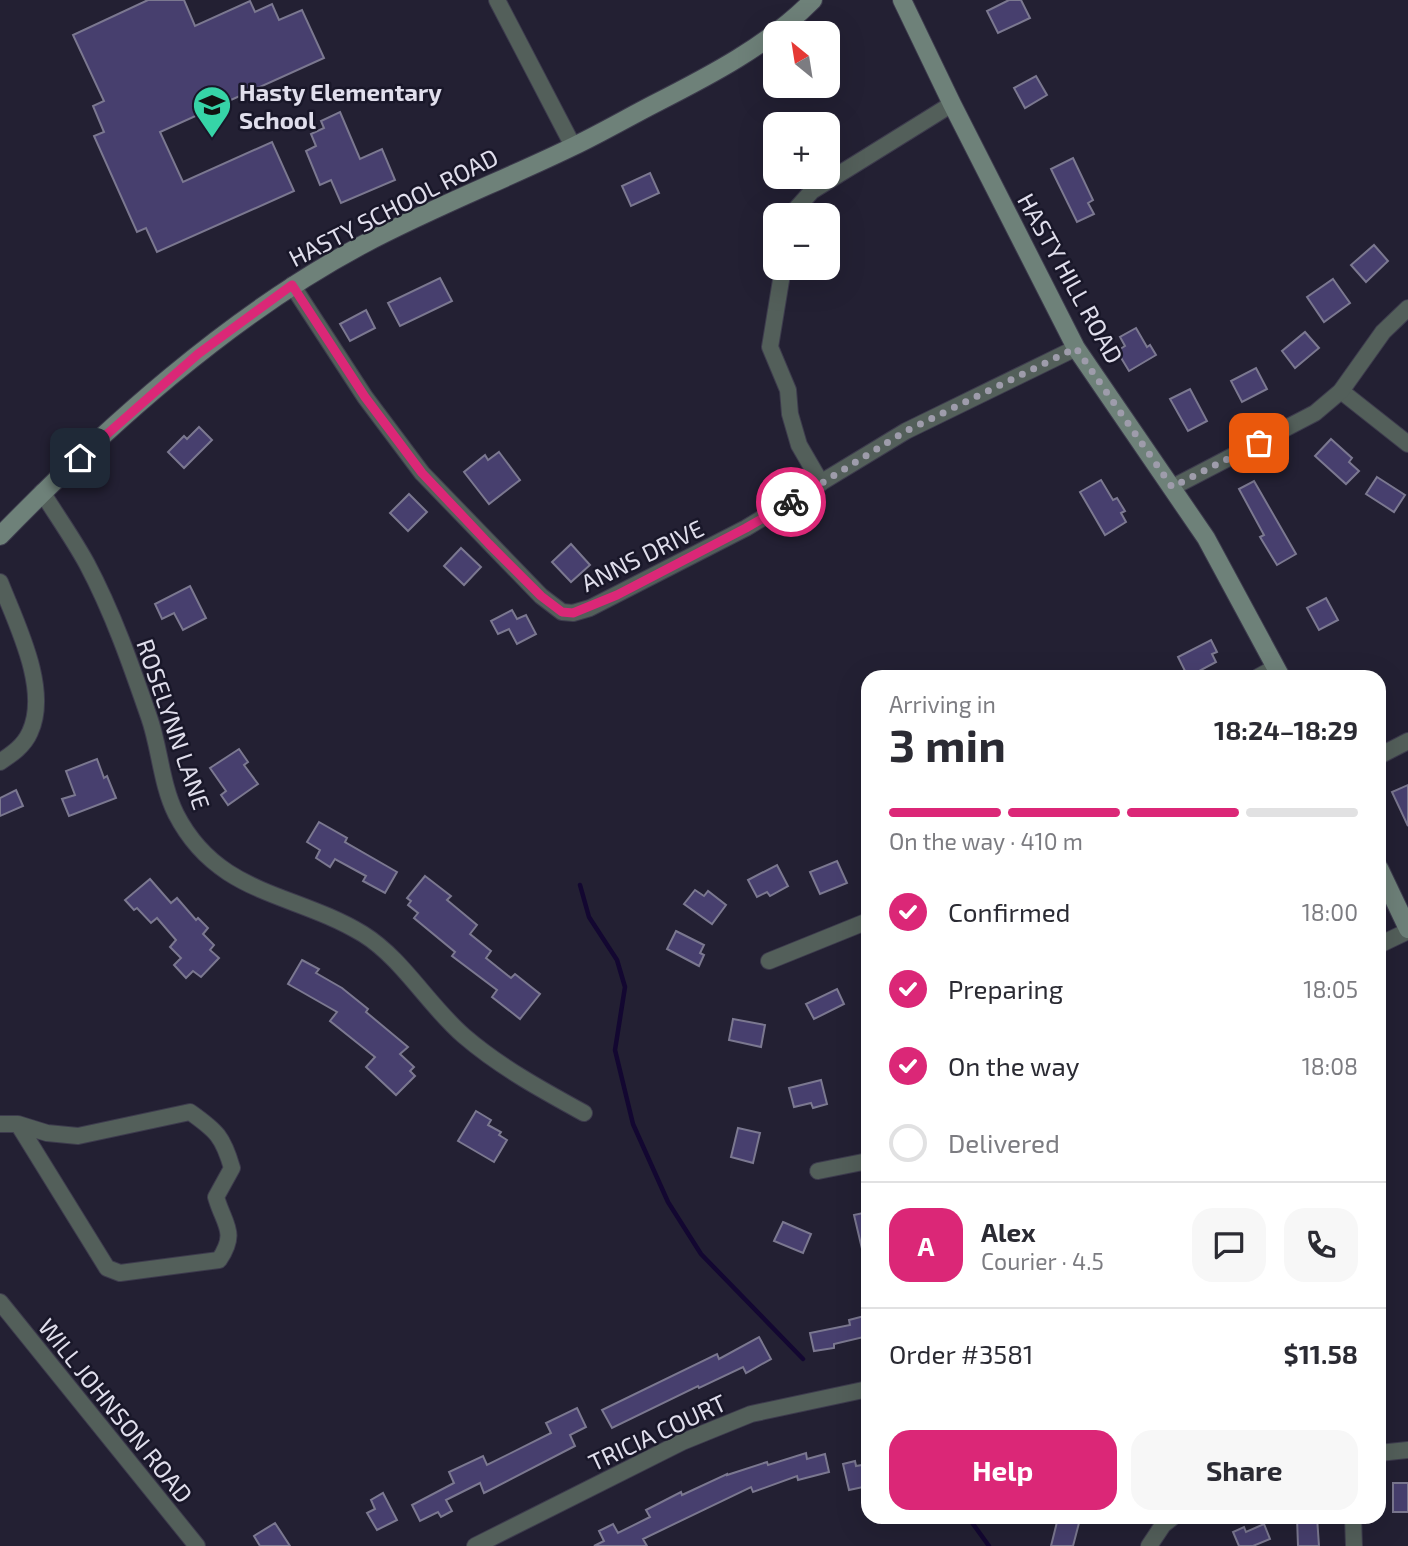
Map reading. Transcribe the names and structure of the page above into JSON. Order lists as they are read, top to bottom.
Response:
{
  "streets": {
    "street": [
      "HASTY SCHOOL ROAD",
      "HASTY HILL ROAD",
      "ANNS DRIVE",
      "ROSELYNN LANE",
      "WILL JOHNSON ROAD",
      "TRICIA COURT"
    ]
  },
  "crossings": [
    ["HASTY SCHOOL ROAD", "ANNS DRIVE"],
    ["HASTY SCHOOL ROAD", "ROSELYNN LANE"],
    ["HASTY HILL ROAD", "ANNS DRIVE"]
  ],
  "places": {
    "school or university": ["Hasty Elementary School"]
  },
  "north": "top left",
  "page": {
    "map_buttons": ["+", "−"],
    "heading": ["3 min", "Arriving in", "18:24–18:29"],
    "panel": [
      "Alex",
      "Courier · 4.5",
      "Order #3581",
      "$11.58"
    ],
    "bar": "On the way · 410 m",
    "list": [
      ["Confirmed", "18:00"],
      ["Preparing", "18:05"],
      ["On the way", "18:08"],
      "Delivered"
    ],
    "round": "A",
    "buttons": ["Help", "Share"]
  }
}
